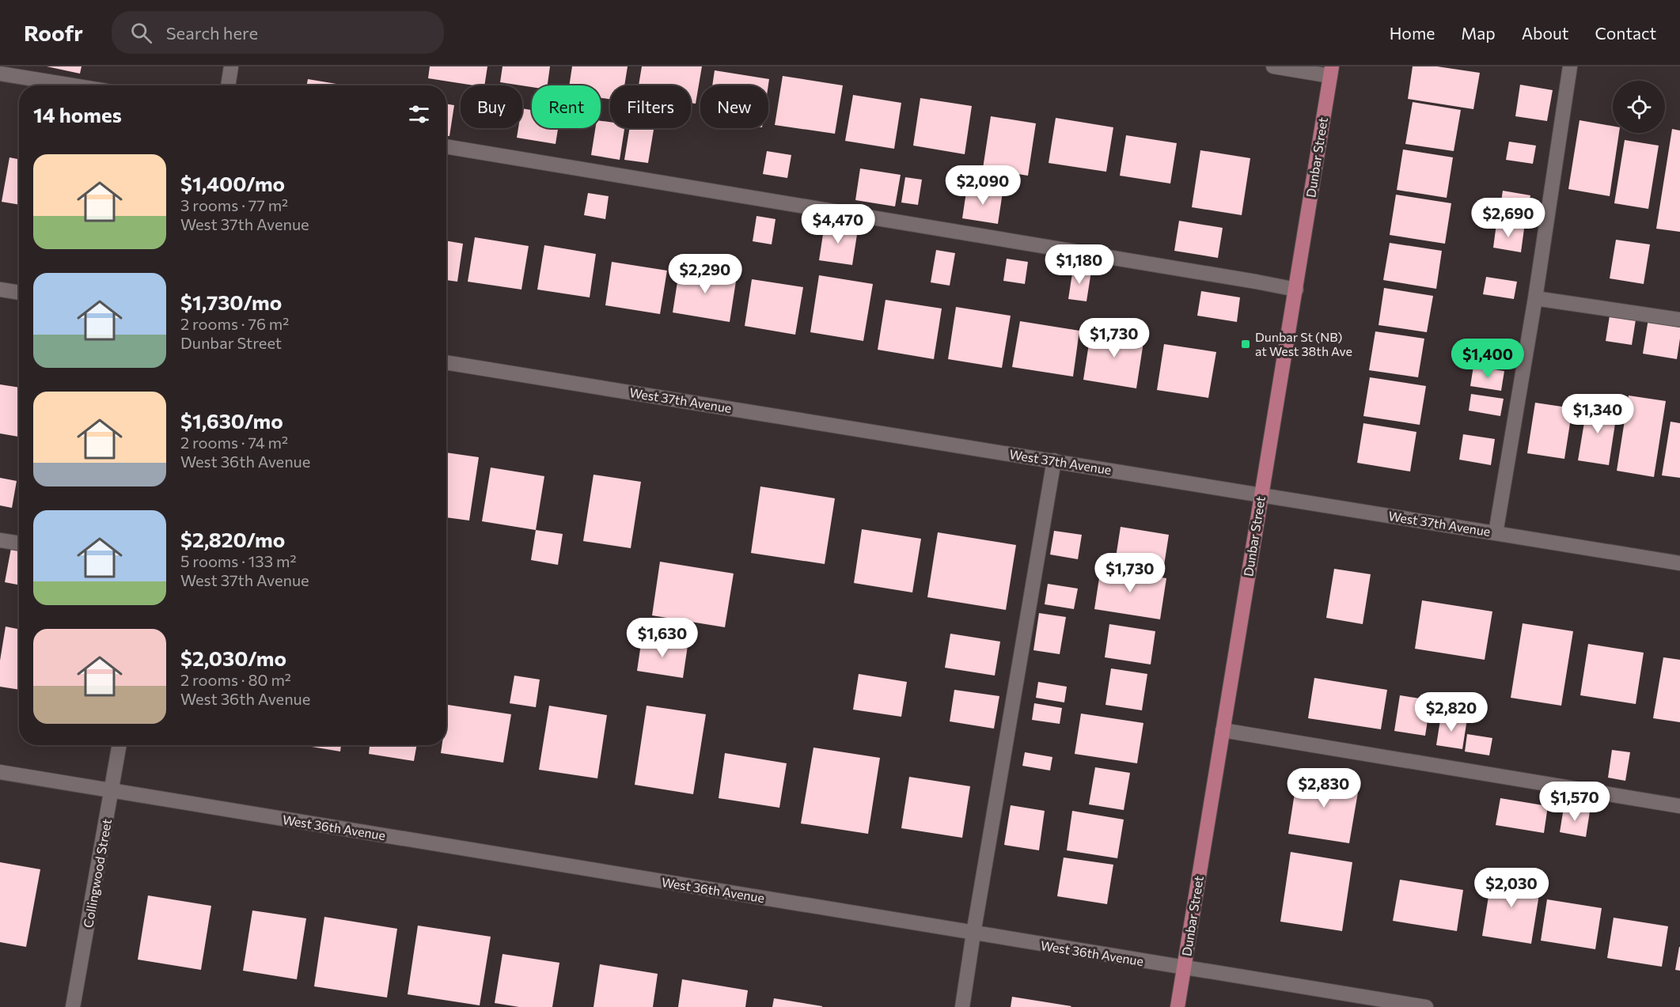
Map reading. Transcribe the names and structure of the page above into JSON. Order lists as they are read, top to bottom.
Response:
{
  "streets": {
    "main road": ["Dunbar Street"],
    "street": ["West 37th Avenue", "West 36th Avenue", "Collingwood Street"]
  },
  "crossings": [
    ["Dunbar Street", "West 37th Avenue"],
    ["Dunbar Street", "West 36th Avenue"],
    ["West 36th Avenue", "Collingwood Street"]
  ],
  "places": {
    "transit": ["Dunbar St (NB) at West 38th Ave"]
  },
  "page": {
    "header": "Roofr",
    "search": "Search here",
    "nav": [
      "Home",
      "Map",
      "About",
      "Contact"
    ],
    "chip": [
      "Buy",
      "Rent",
      "Filters",
      "New"
    ],
    "heading": "14 homes",
    "list": [
      {
        "name": "$1,400/mo",
        "note": "3 rooms · 77 m² · West 37th Avenue"
      },
      {
        "name": "$1,730/mo",
        "note": "2 rooms · 76 m² · Dunbar Street"
      },
      {
        "name": "$1,630/mo",
        "note": "2 rooms · 74 m² · West 36th Avenue"
      },
      {
        "name": "$2,820/mo",
        "note": "5 rooms · 133 m² · West 37th Avenue"
      },
      {
        "name": "$2,030/mo",
        "note": "2 rooms · 80 m² · West 36th Avenue"
      }
    ],
    "price": [
      "$2,090",
      "$2,690",
      "$4,470",
      "$1,180",
      "$2,290",
      "$1,730",
      "$1,400",
      "$1,340",
      "$1,730",
      "$1,630",
      "$2,820",
      "$2,830",
      "$1,570",
      "$2,030"
    ]
  }
}
